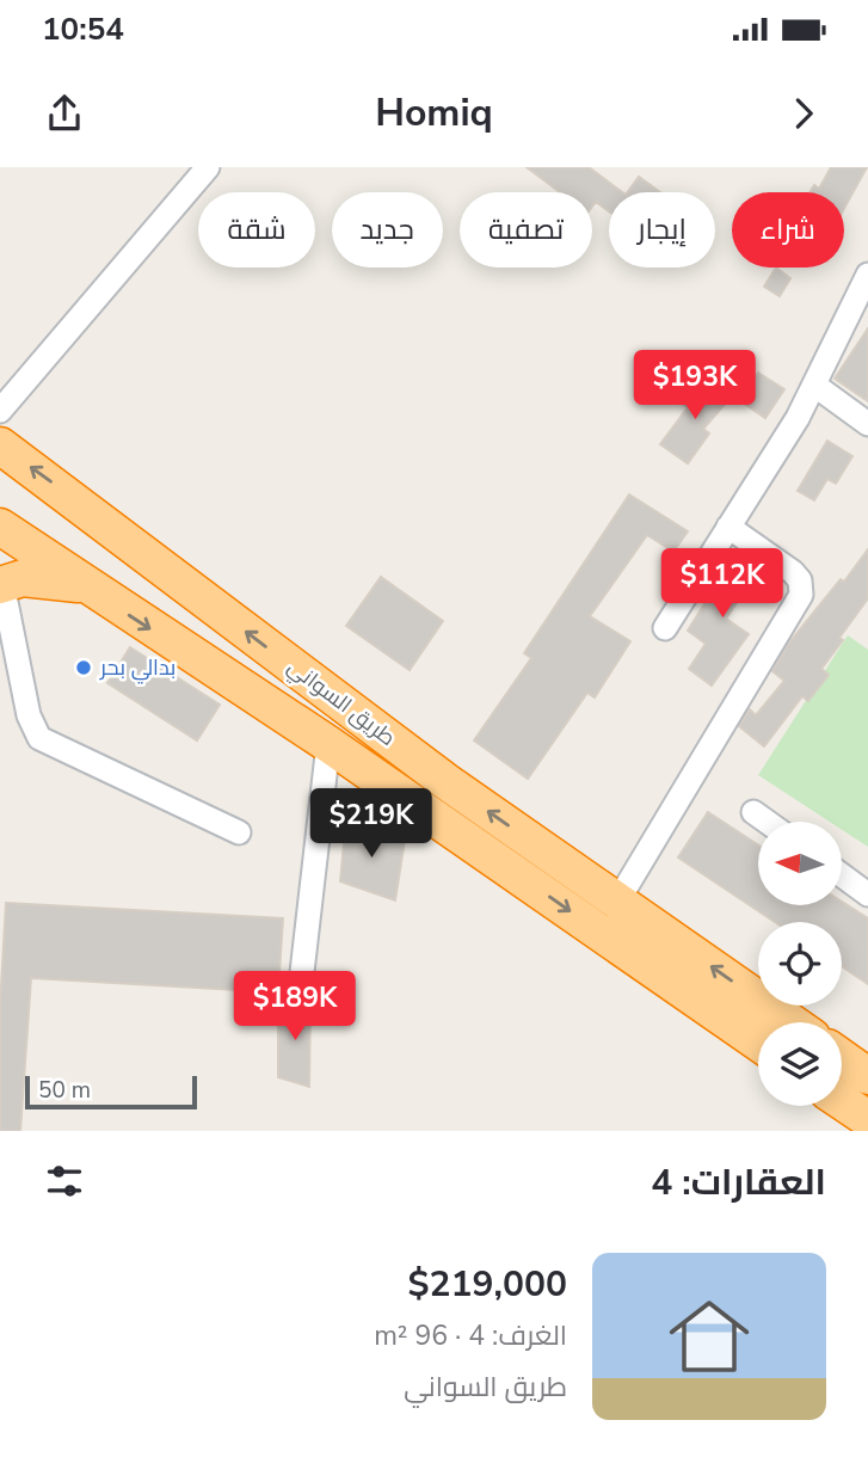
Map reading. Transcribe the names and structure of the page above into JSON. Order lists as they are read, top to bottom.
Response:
{
  "streets": {
    "highway": ["طريق السواني"]
  },
  "places": ["بدالي بحر"],
  "scale_bar": "50 m",
  "north": "left",
  "page": {
    "status": "10:54",
    "header": "Homiq",
    "chip": [
      "شراء",
      "إيجار",
      "تصفية",
      "جديد",
      "شقة"
    ],
    "price": [
      "$193K",
      "$112K",
      "$219K",
      "$189K"
    ],
    "scale": "50 m",
    "heading": "العقارات: 4",
    "list": [
      {
        "name": "$219,000",
        "note": "الغرف: 4 · 96 m² · طريق السواني"
      }
    ]
  }
}
